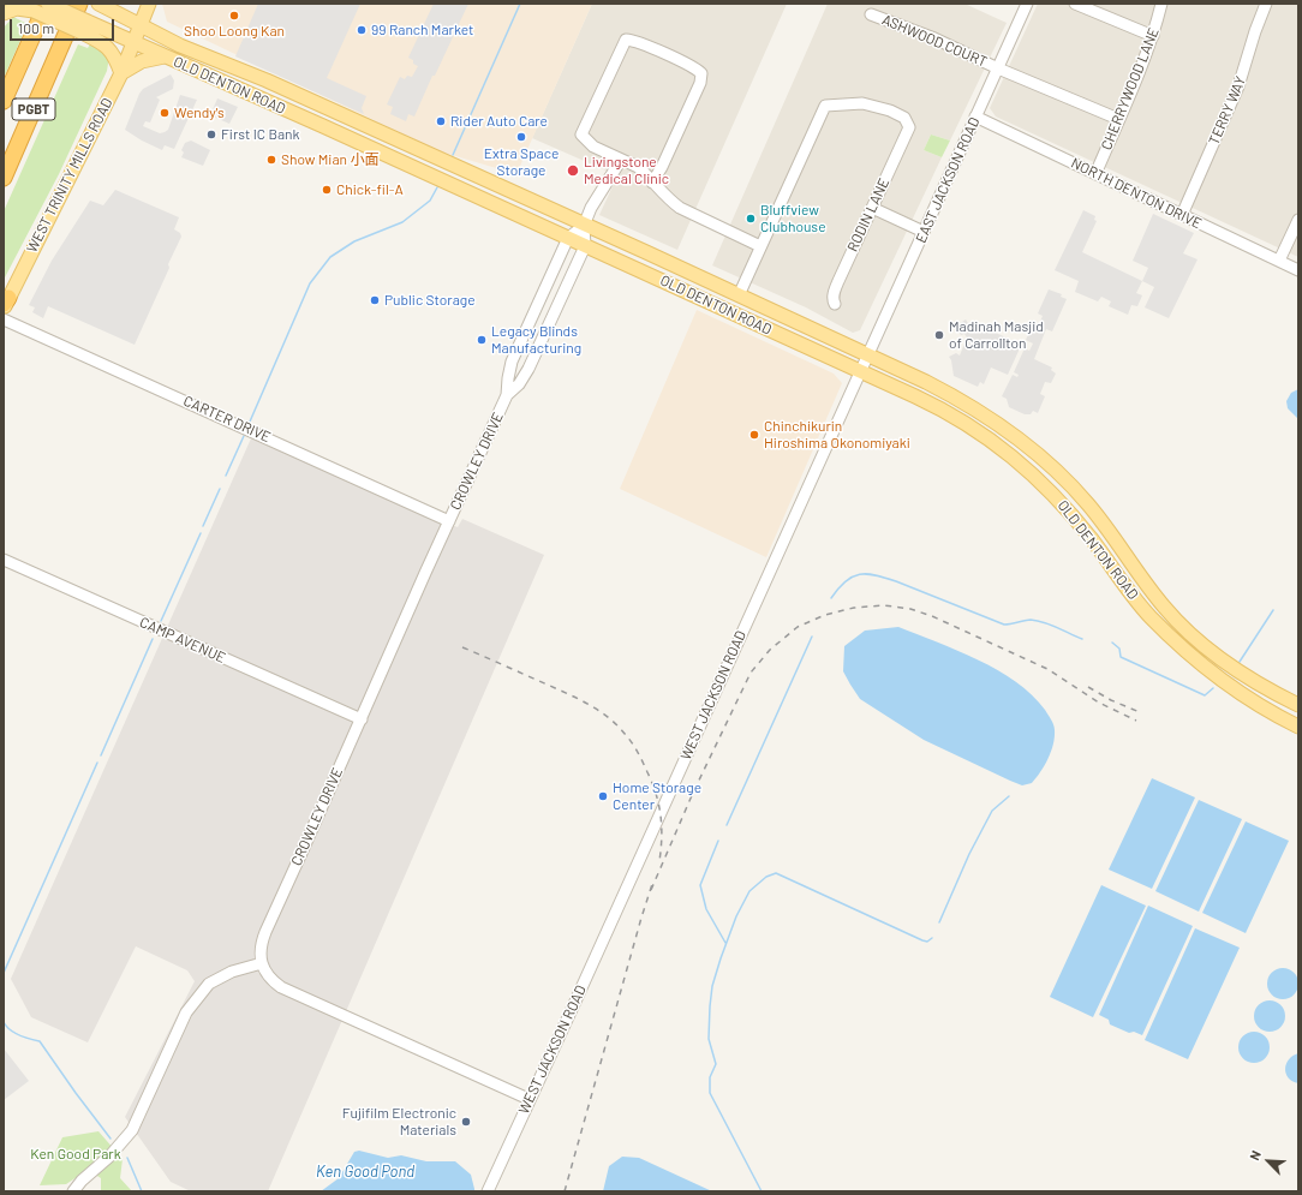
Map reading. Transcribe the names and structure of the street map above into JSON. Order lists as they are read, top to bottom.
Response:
{
  "streets": {
    "highway": ["PGBT"],
    "main road": ["OLD DENTON ROAD", "WEST TRINITY MILLS ROAD"],
    "street": [
      "ASHWOOD COURT",
      "CHERRYWOOD LANE",
      "TERRY WAY",
      "EAST JACKSON ROAD",
      "NORTH DENTON DRIVE",
      "RODIN LANE",
      "CARTER DRIVE",
      "CROWLEY DRIVE",
      "CAMP AVENUE",
      "WEST JACKSON ROAD"
    ]
  },
  "crossings": [
    ["ASHWOOD COURT", "CHERRYWOOD LANE"],
    ["ASHWOOD COURT", "EAST JACKSON ROAD"],
    ["OLD DENTON ROAD", "WEST TRINITY MILLS ROAD"],
    ["OLD DENTON ROAD", "EAST JACKSON ROAD"],
    ["OLD DENTON ROAD", "CROWLEY DRIVE"],
    ["OLD DENTON ROAD", "WEST JACKSON ROAD"],
    ["CHERRYWOOD LANE", "NORTH DENTON DRIVE"],
    ["TERRY WAY", "NORTH DENTON DRIVE"],
    ["EAST JACKSON ROAD", "NORTH DENTON DRIVE"],
    ["EAST JACKSON ROAD", "WEST JACKSON ROAD"],
    ["CARTER DRIVE", "CROWLEY DRIVE"],
    ["CROWLEY DRIVE", "CAMP AVENUE"]
  ],
  "water": ["Ken Good Pond"],
  "parks": ["Ken Good Park"],
  "places": [
    "Shoo Loong Kan",
    "99 Ranch Market",
    "Wendy's",
    "Rider Auto Care",
    "First IC Bank",
    "Extra Space Storage",
    "Show Mian 小面",
    "Livingstone Medical Clinic",
    "Chick-fil-A",
    "Bluffview Clubhouse",
    "Public Storage",
    "Madinah Masjid of Carrollton",
    "Legacy Blinds Manufacturing",
    "Chinchikurin Hiroshima Okonomiyaki",
    "Home Storage Center",
    "Fujifilm Electronic Materials"
  ],
  "scale_bar": "100 m",
  "north": "top left"
}
